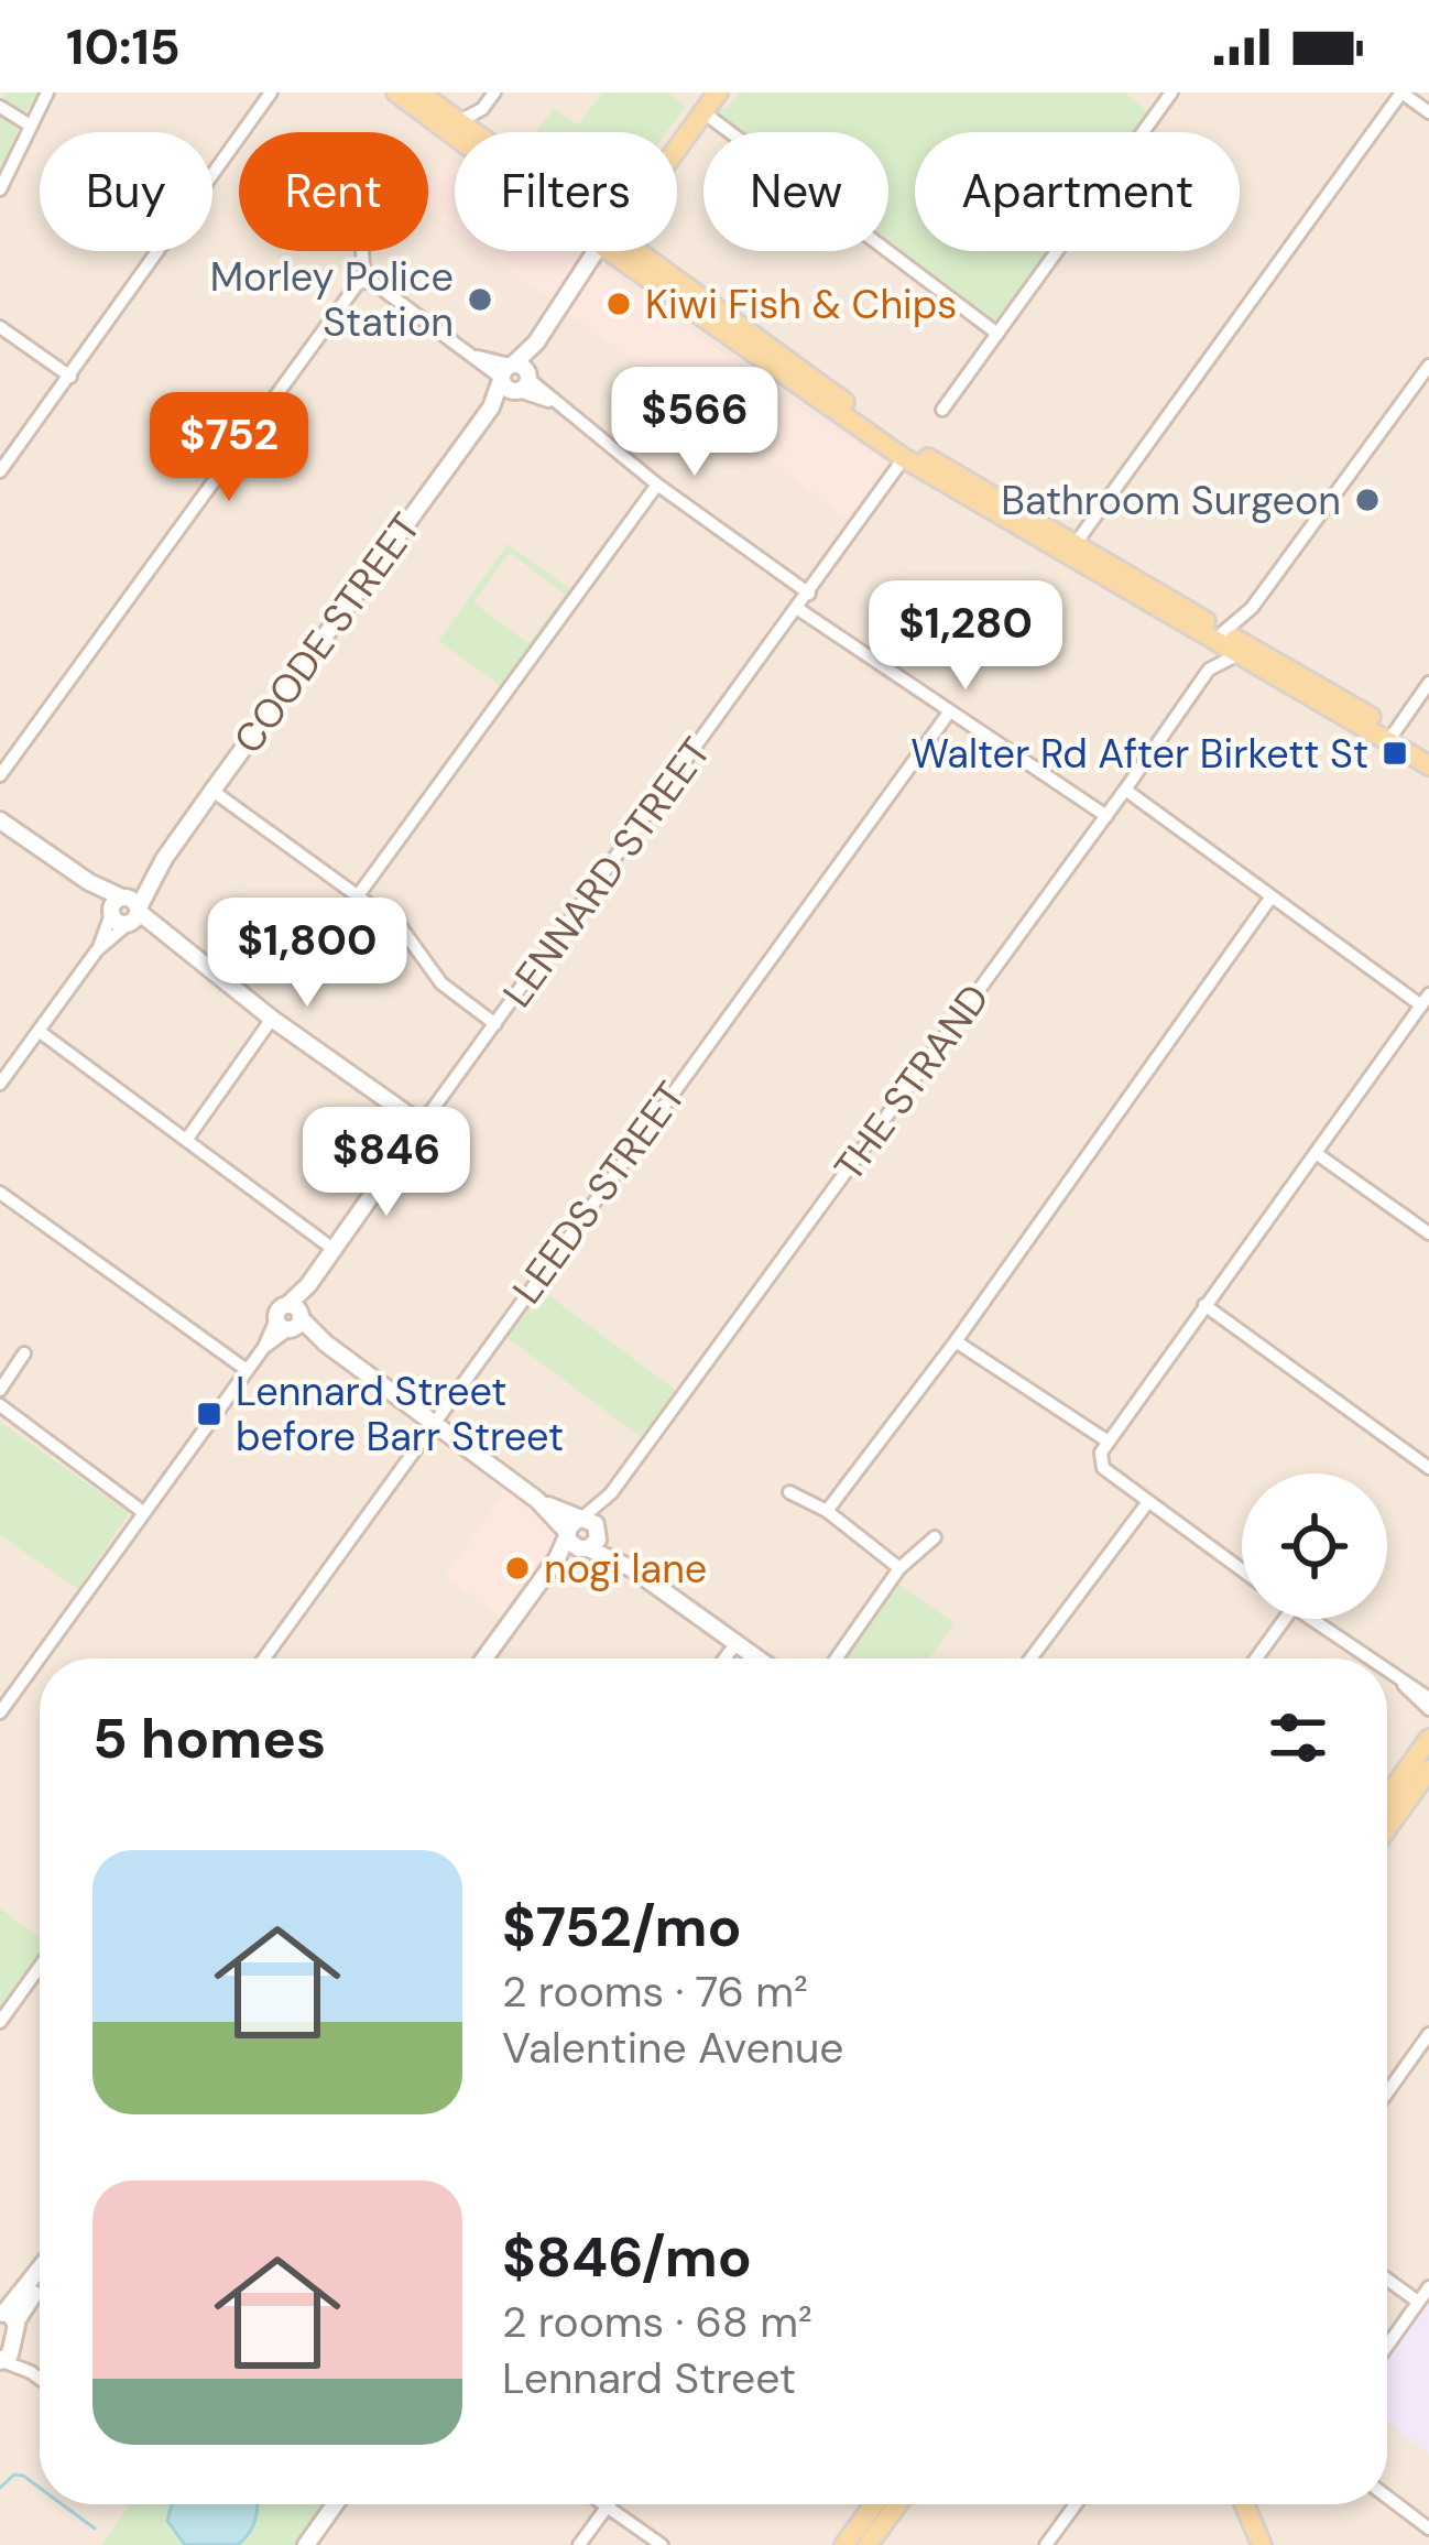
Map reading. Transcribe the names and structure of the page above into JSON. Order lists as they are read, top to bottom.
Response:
{
  "streets": {
    "main road": ["COODE STREET"],
    "street": ["LENNARD STREET", "THE STRAND", "LEEDS STREET"]
  },
  "places": {
    "other": [
      "Morley Police Station",
      "Kiwi Fish & Chips",
      "Bathroom Surgeon",
      "nogi lane"
    ],
    "transit": ["Walter Rd After Birkett St", "Lennard Street before Barr Street"]
  },
  "page": {
    "status": "10:15",
    "chip": [
      "Buy",
      "Rent",
      "Filters",
      "New",
      "Apartment"
    ],
    "price": [
      "$566",
      "$752",
      "$1,280",
      "$1,800",
      "$846"
    ],
    "heading": "5 homes",
    "list": [
      {
        "name": "$752/mo",
        "note": "2 rooms · 76 m² · Valentine Avenue"
      },
      {
        "name": "$846/mo",
        "note": "2 rooms · 68 m² · Lennard Street"
      }
    ]
  }
}
